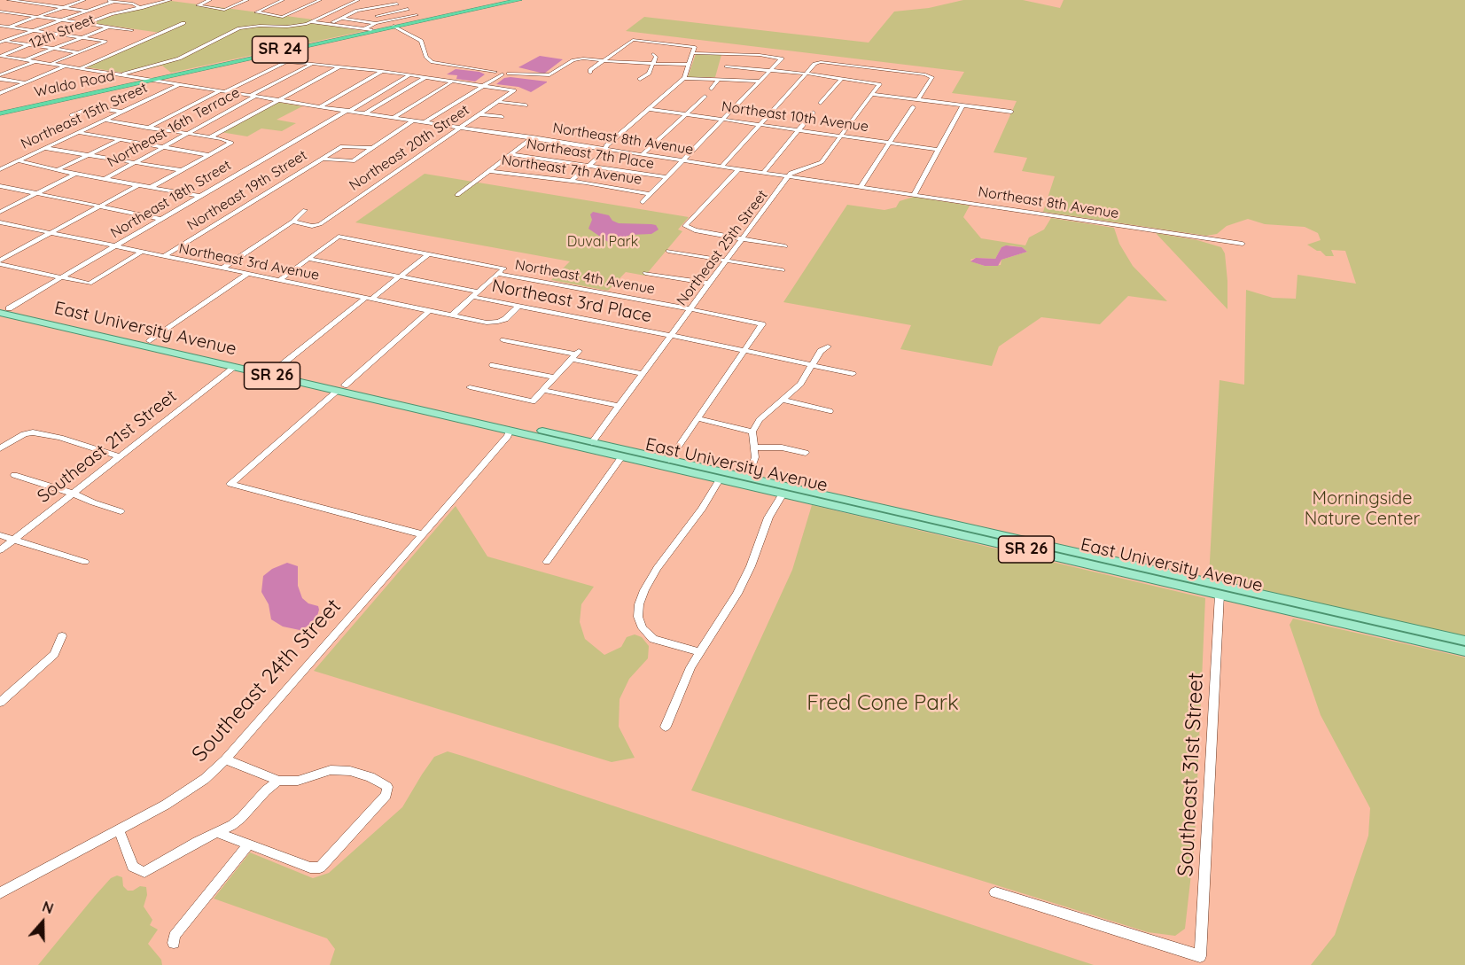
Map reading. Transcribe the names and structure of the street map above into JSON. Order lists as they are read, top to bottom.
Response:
{
  "streets": {
    "highway": ["SR 24", "Waldo Road"],
    "main road": ["East University Avenue", "SR 26"],
    "street": [
      "12th Street",
      "Northeast 15th Street",
      "Northeast 10th Avenue",
      "Northeast 16th Terrace",
      "Northeast 8th Avenue",
      "Northeast 20th Street",
      "Northeast 7th Place",
      "Northeast 7th Avenue",
      "Northeast 19th Street",
      "Northeast 18th Street",
      "Northeast 25th Street",
      "Northeast 3rd Avenue",
      "Northeast 4th Avenue",
      "Northeast 3rd Place",
      "Southeast 21st Street",
      "Southeast 24th Street",
      "Southeast 31st Street"
    ]
  },
  "crossings": [
    ["12th Street", "Northeast 8th Avenue"],
    ["Waldo Road", "Northeast 8th Avenue"],
    ["Northeast 15th Street", "Northeast 8th Avenue"],
    ["Northeast 10th Avenue", "Northeast 25th Street"],
    ["Northeast 16th Terrace", "Northeast 8th Avenue"],
    ["Northeast 8th Avenue", "Northeast 20th Street"],
    ["Northeast 8th Avenue", "Northeast 18th Street"],
    ["Northeast 8th Avenue", "Northeast 25th Street"],
    ["Northeast 19th Street", "Northeast 3rd Avenue"],
    ["Northeast 18th Street", "Northeast 3rd Avenue"],
    ["Northeast 18th Street", "East University Avenue"],
    ["Northeast 25th Street", "Northeast 4th Avenue"],
    ["Northeast 25th Street", "Northeast 3rd Place"],
    ["Northeast 25th Street", "East University Avenue"],
    ["Northeast 3rd Avenue", "Northeast 3rd Place"],
    ["Northeast 4th Avenue", "Northeast 3rd Place"],
    ["East University Avenue", "Southeast 21st Street"],
    ["East University Avenue", "Southeast 24th Street"],
    ["East University Avenue", "Southeast 31st Street"]
  ],
  "parks": ["Duval Park", "Morningside Nature Center", "Fred Cone Park"],
  "north": "top"
}
